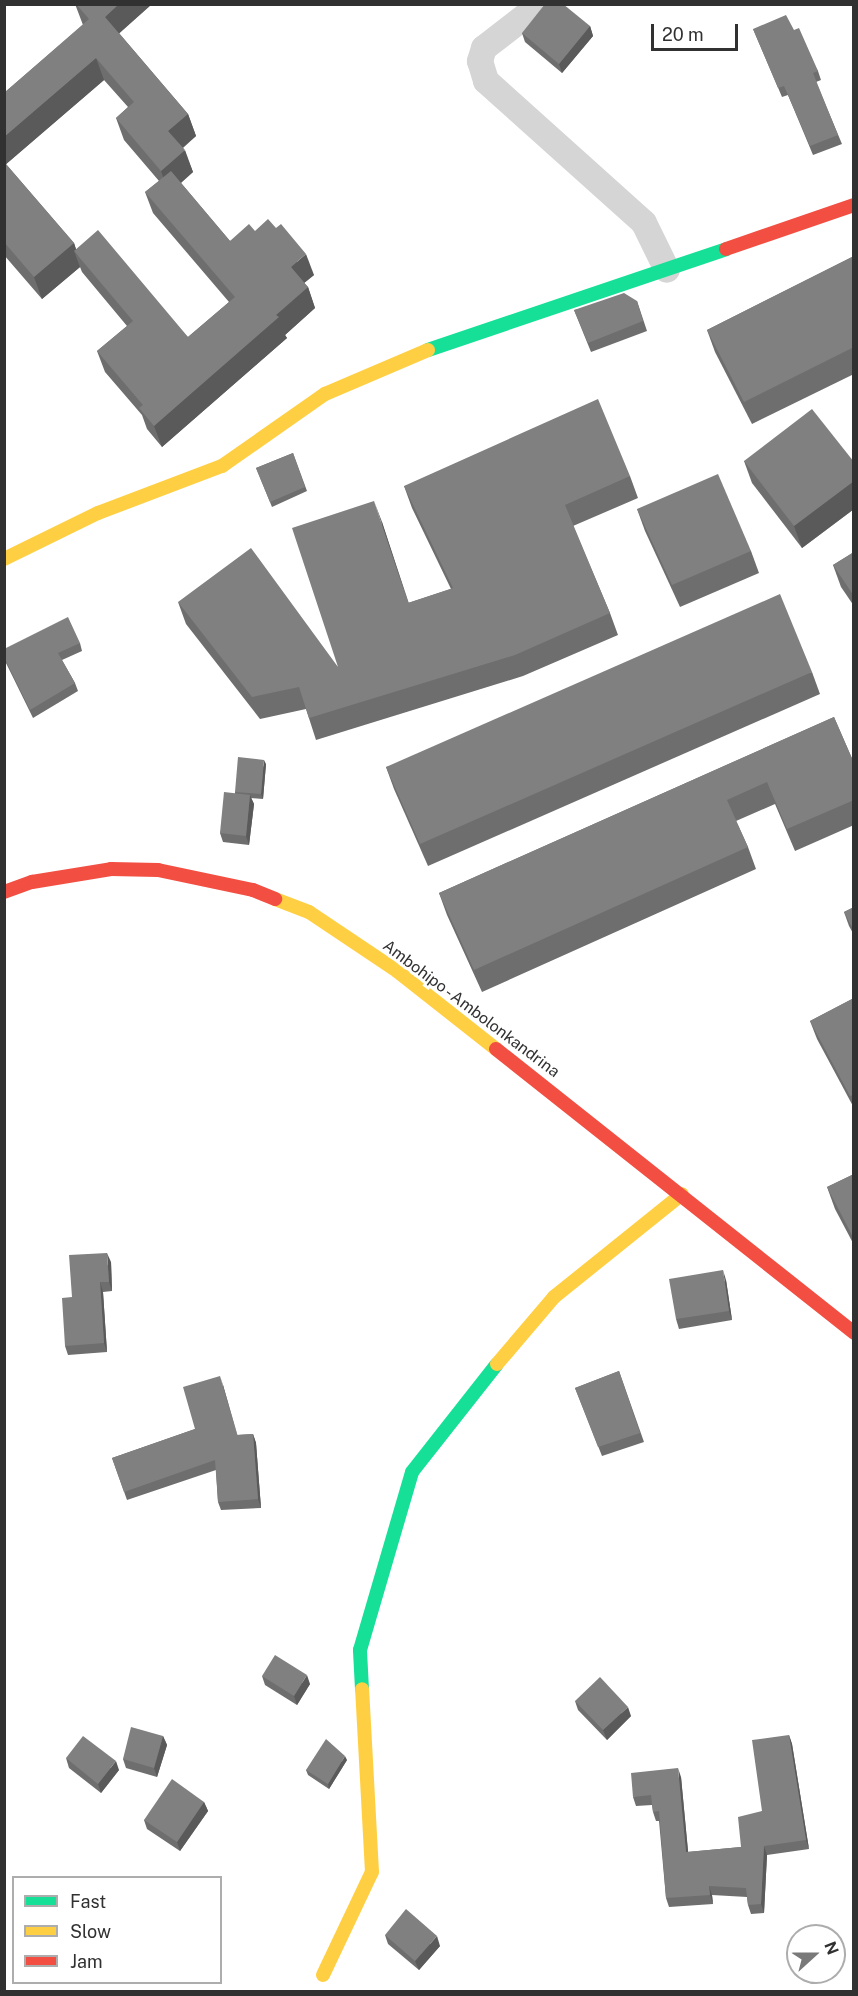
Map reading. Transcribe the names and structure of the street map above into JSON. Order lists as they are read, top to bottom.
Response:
{
  "streets": {
    "street": ["Ambohipo - Ambolonkandrina"]
  },
  "legend": ["Fast", "Slow", "Jam"],
  "scale_bar": "20 m",
  "north": "right"
}
